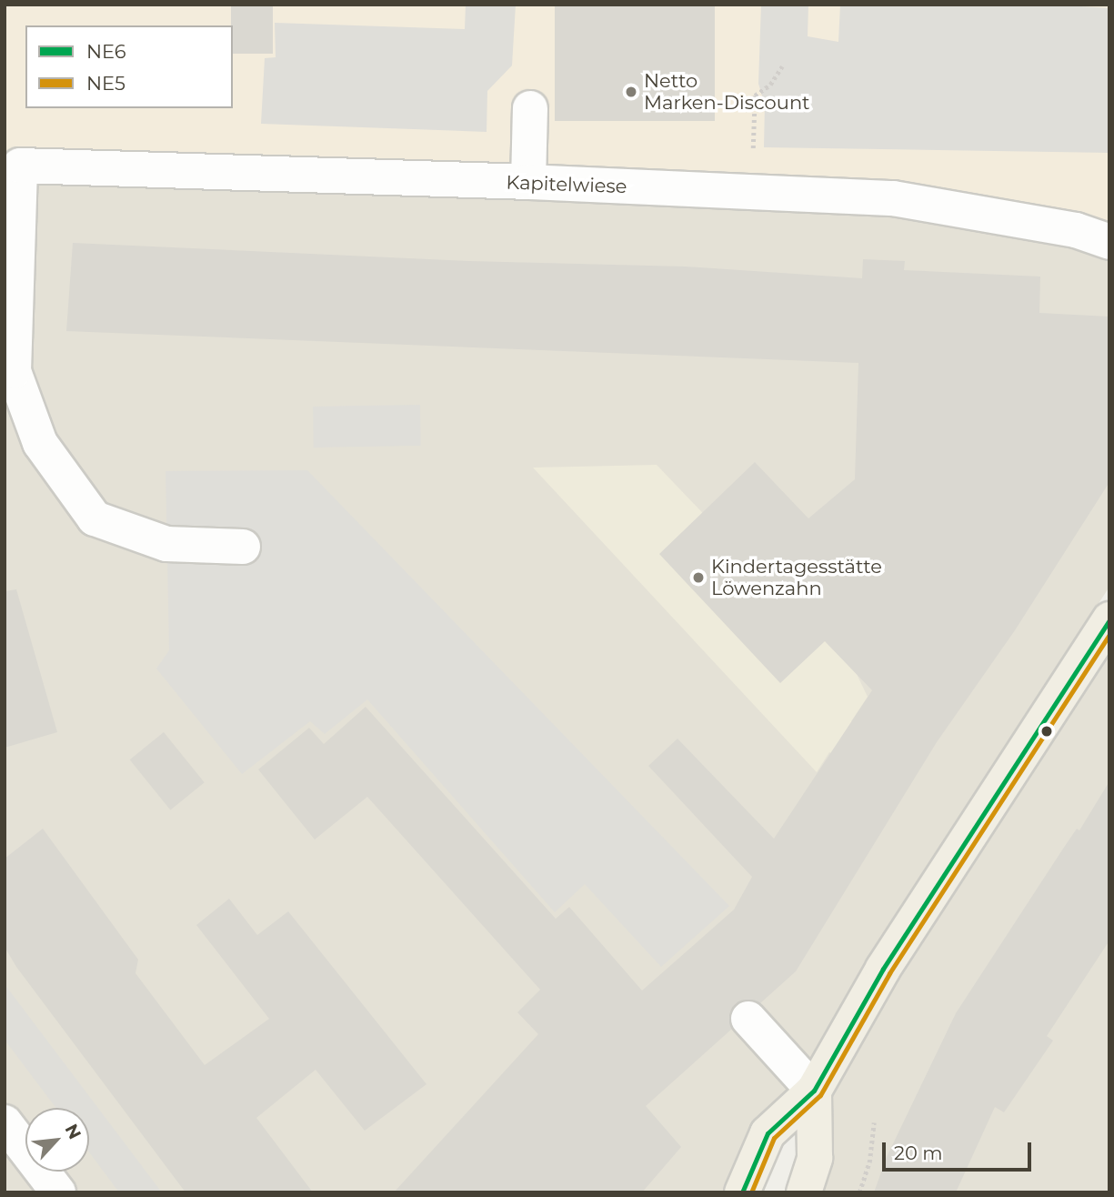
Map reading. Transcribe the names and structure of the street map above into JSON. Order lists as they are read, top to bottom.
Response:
{
  "streets": {
    "street": ["Kapitelwiese"]
  },
  "places": ["Netto Marken-Discount", "Kindertagesstätte Löwenzahn"],
  "lines": ["transit line NE6", "transit line NE5"],
  "legend": ["NE6", "NE5"],
  "scale_bar": "20 m",
  "north": "top right"
}
